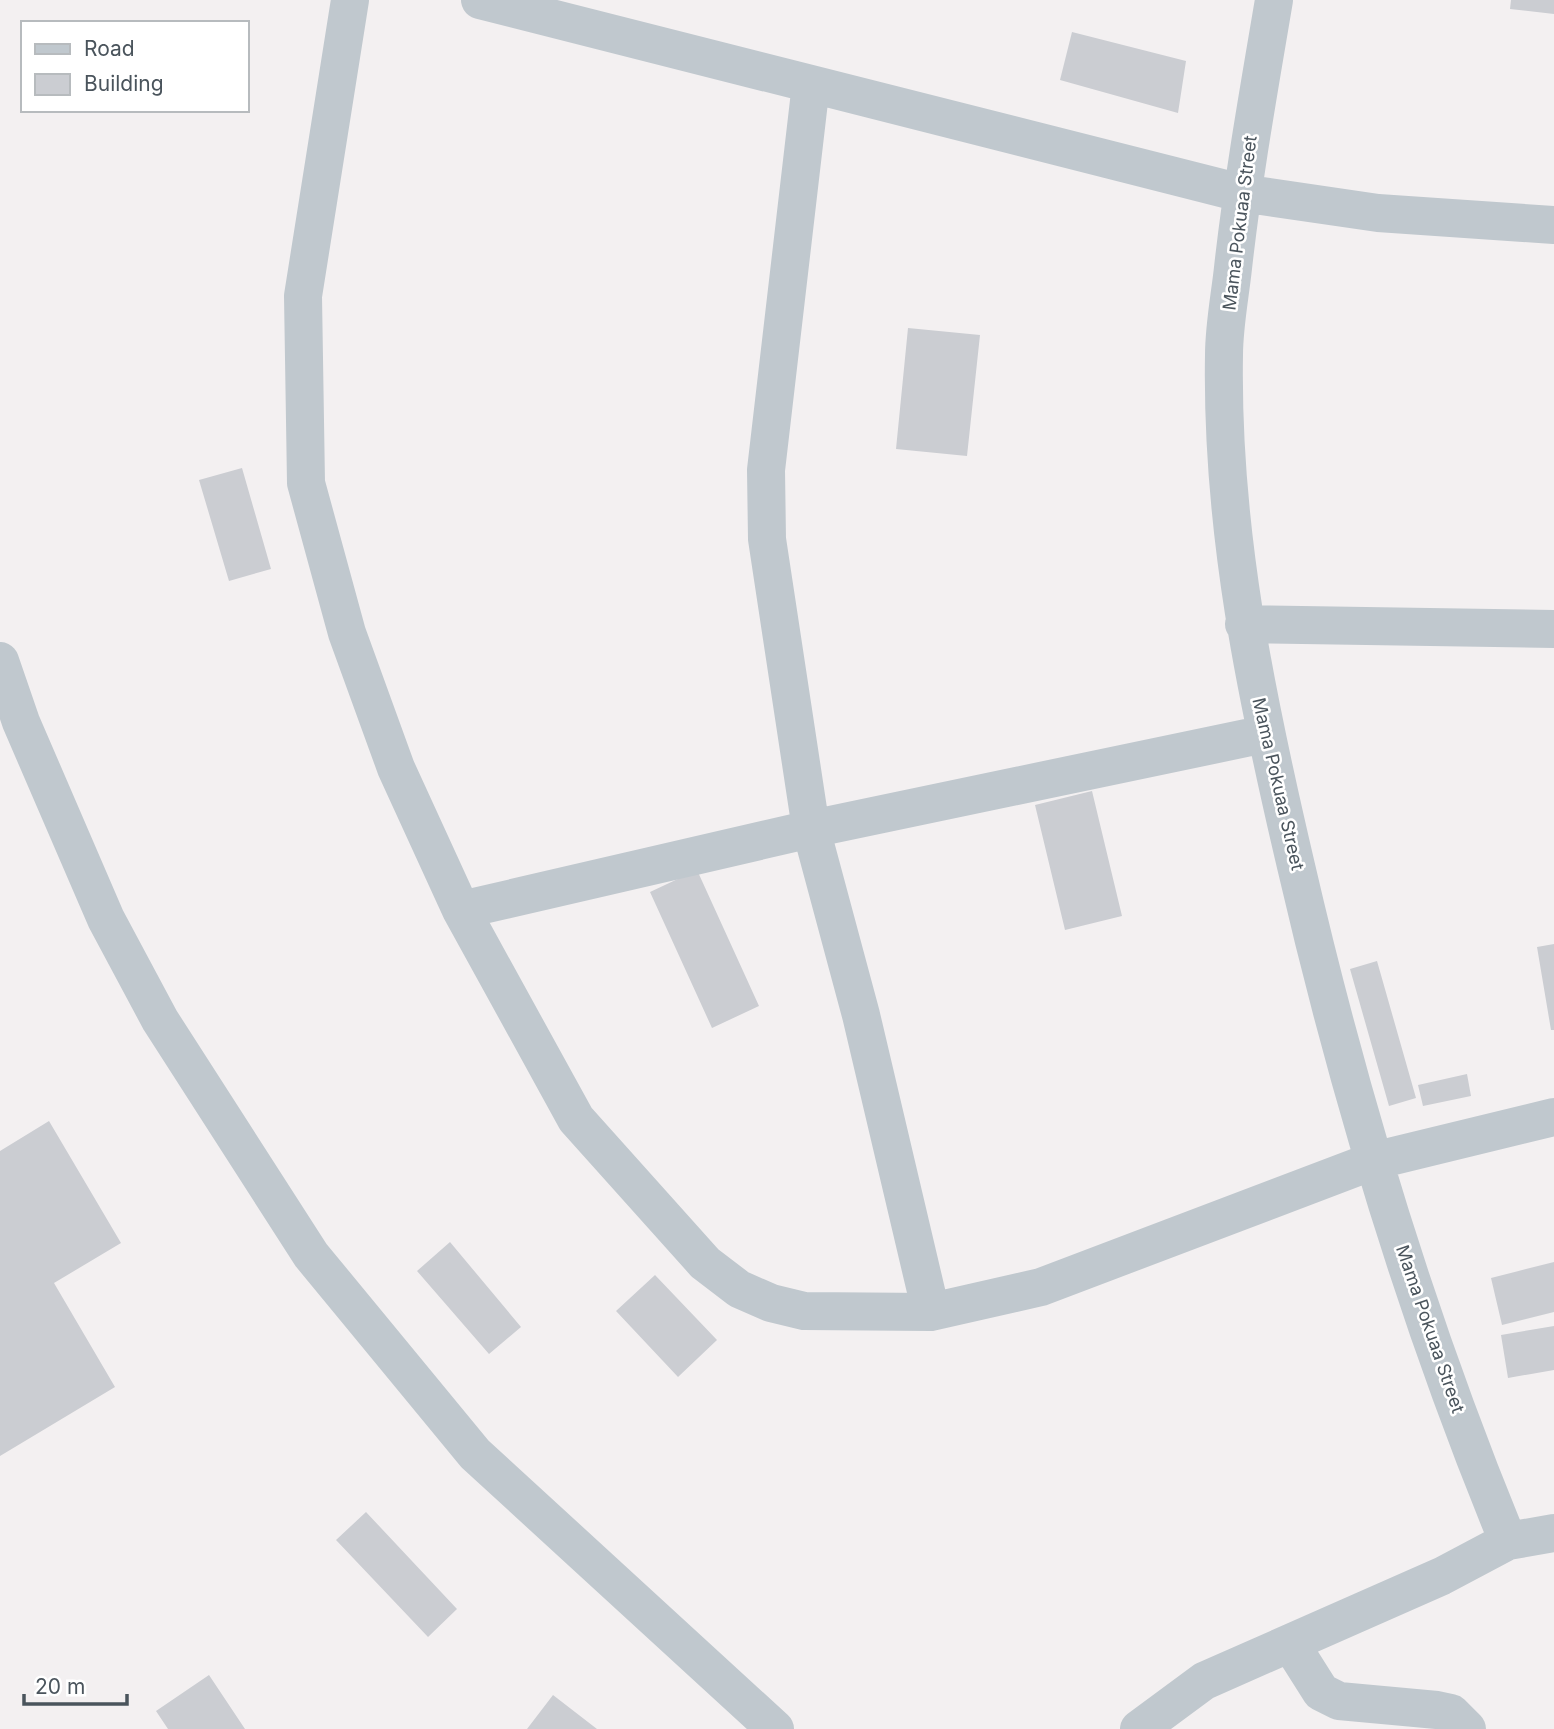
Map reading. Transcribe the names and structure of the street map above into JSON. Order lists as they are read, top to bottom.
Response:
{
  "streets": {
    "street": ["Mama Pokuaa Street"]
  },
  "legend": ["Road", "Building"],
  "scale_bar": "20 m"
}
